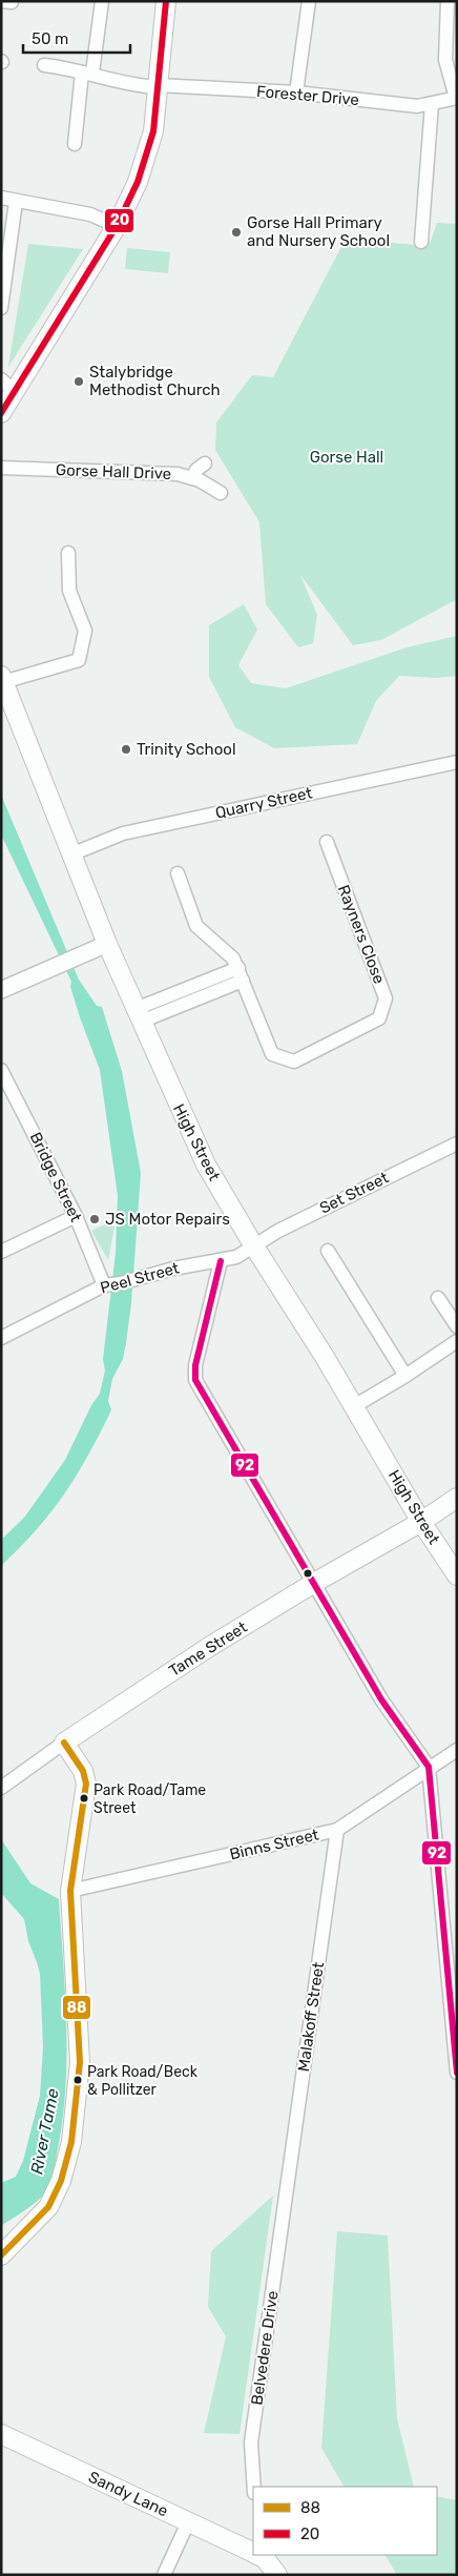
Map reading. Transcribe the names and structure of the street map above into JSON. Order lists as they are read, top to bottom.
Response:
{
  "streets": {
    "main road": ["High Street", "Tame Street", "Sandy Lane"],
    "street": [
      "Forester Drive",
      "Gorse Hall Drive",
      "Quarry Street",
      "Rayners Close",
      "Bridge Street",
      "Set Street",
      "Peel Street",
      "Binns Street",
      "Malakoff Street",
      "Belvedere Drive"
    ]
  },
  "crossings": [
    ["Quarry Street", "High Street"],
    ["High Street", "Set Street"],
    ["High Street", "Peel Street"],
    ["High Street", "Tame Street"],
    ["Bridge Street", "Peel Street"],
    ["Set Street", "Peel Street"],
    ["Binns Street", "Malakoff Street"],
    ["Malakoff Street", "Belvedere Drive"]
  ],
  "water": ["River Tame"],
  "parks": ["Gorse Hall"],
  "places": [
    "Gorse Hall Primary and Nursery School",
    "Stalybridge Methodist Church",
    "Trinity School",
    "JS Motor Repairs",
    "Park Road/Tame Street",
    "Park Road/Beck & Pollitzer"
  ],
  "lines": ["transit line 20", "transit line 92", "transit line 88"],
  "legend": ["88", "20"],
  "scale_bar": "50 m"
}
